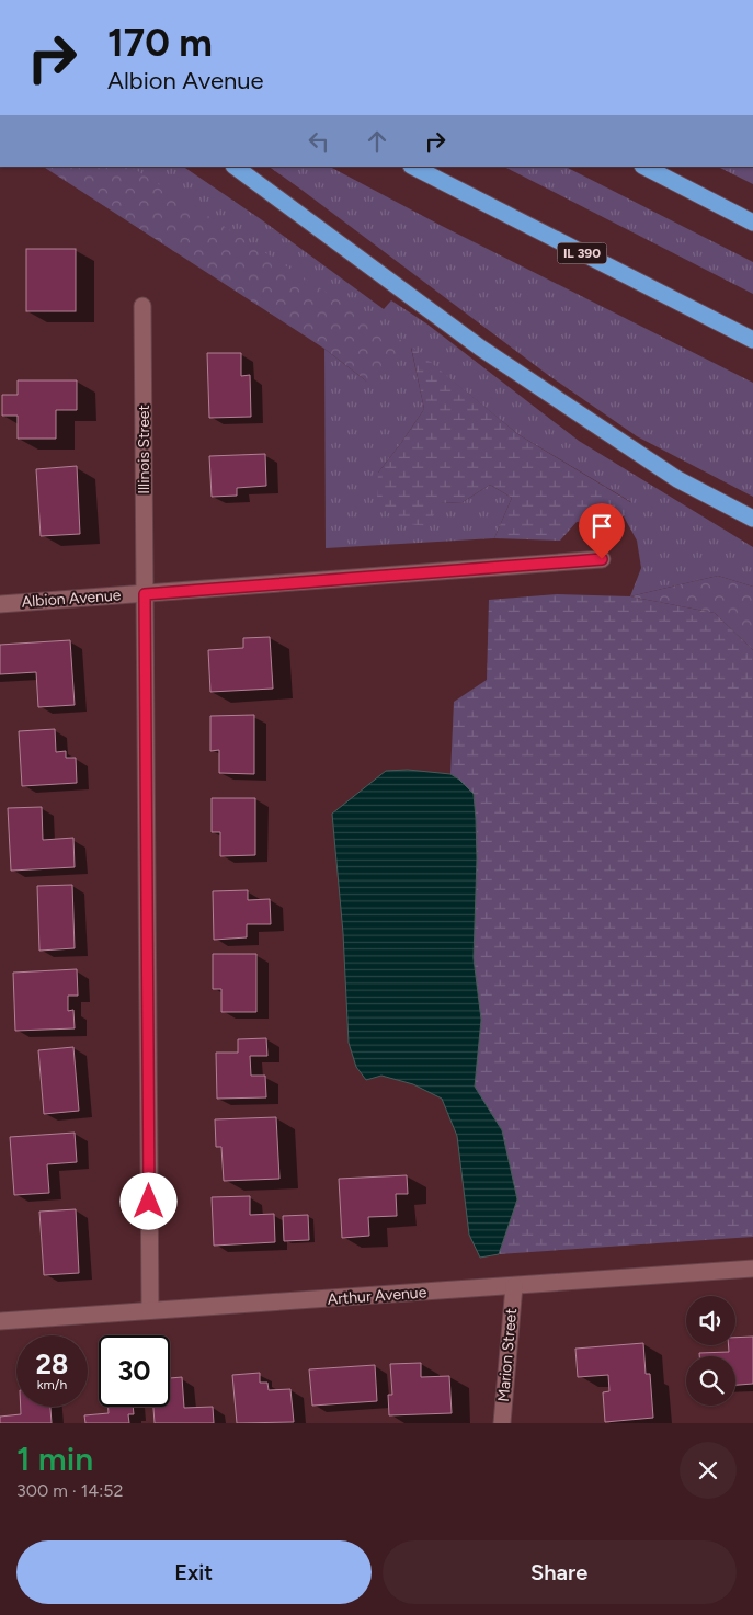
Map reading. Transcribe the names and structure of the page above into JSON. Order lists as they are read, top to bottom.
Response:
{
  "streets": {
    "highway": ["IL 390"],
    "street": [
      "Illinois Street",
      "Albion Avenue",
      "Arthur Avenue",
      "Marion Street"
    ]
  },
  "crossings": [
    ["Illinois Street", "Albion Avenue"],
    ["Illinois Street", "Arthur Avenue"],
    ["Arthur Avenue", "Marion Street"]
  ],
  "page": {
    "turn": ["170 m", "Albion Avenue"],
    "speed": "28 km/h",
    "limit": "30",
    "heading": ["1 min", "300 m · 14:52"],
    "buttons": ["Exit", "Share"]
  }
}
